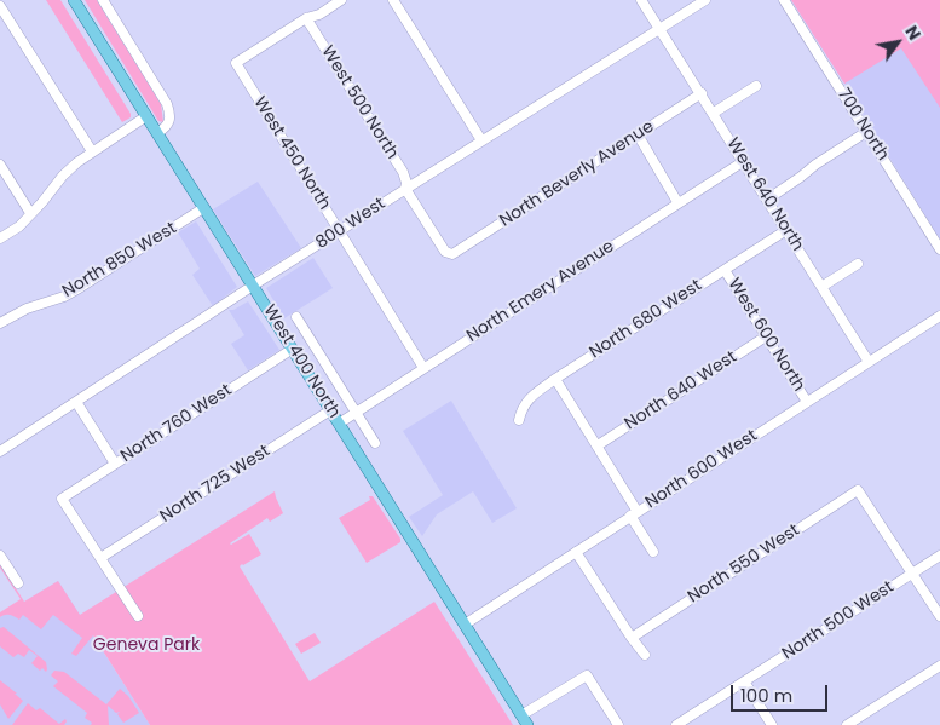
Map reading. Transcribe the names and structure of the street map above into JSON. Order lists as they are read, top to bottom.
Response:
{
  "streets": {
    "main road": ["West 400 North"],
    "street": [
      "West 500 North",
      "700 North",
      "West 450 North",
      "North Beverly Avenue",
      "West 640 North",
      "800 West",
      "North 850 West",
      "North Emery Avenue",
      "North 680 West",
      "West 600 North",
      "North 640 West",
      "North 760 West",
      "North 600 West",
      "North 725 West",
      "North 550 West",
      "North 500 West"
    ]
  },
  "crossings": [
    ["West 500 North", "West 450 North"],
    ["West 500 North", "North Beverly Avenue"],
    ["West 500 North", "800 West"],
    ["West 450 North", "800 West"],
    ["West 450 North", "North Emery Avenue"],
    ["North Beverly Avenue", "West 640 North"],
    ["West 640 North", "800 West"],
    ["West 640 North", "North Emery Avenue"],
    ["West 640 North", "North 680 West"],
    ["West 640 North", "North 600 West"],
    ["800 West", "West 400 North"],
    ["North 850 West", "West 400 North"],
    ["North Emery Avenue", "West 400 North"],
    ["North 680 West", "West 600 North"],
    ["West 600 North", "North 640 West"],
    ["West 600 North", "North 600 West"],
    ["West 400 North", "North 760 West"],
    ["West 400 North", "North 600 West"],
    ["West 400 North", "North 725 West"],
    ["North 760 West", "North 725 West"],
    ["North 550 West", "North 500 West"]
  ],
  "parks": ["Geneva Park"],
  "scale_bar": "100 m",
  "north": "top right"
}
